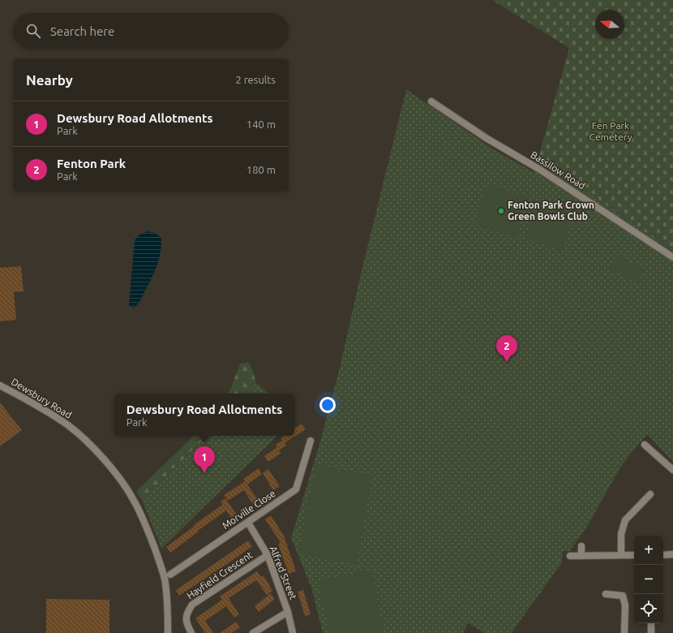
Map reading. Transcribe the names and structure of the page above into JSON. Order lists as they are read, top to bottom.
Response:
{
  "streets": {
    "street": [
      "Bassilow Road",
      "Dewsbury Road",
      "Morville Close",
      "Alfred Street",
      "Hayfield Crescent"
    ]
  },
  "crossings": [
    ["Morville Close", "Alfred Street"],
    ["Alfred Street", "Hayfield Crescent"]
  ],
  "parks": ["Fen Park Cemetery"],
  "places": ["Fenton Park Crown Green Bowls Club"],
  "north": "left",
  "page": {
    "search": "Search here",
    "heading": ["Nearby", "2 results"],
    "list": [
      {
        "mark": "1",
        "name": "Dewsbury Road Allotments",
        "note": "Park",
        "value": "140 m"
      },
      {
        "mark": "2",
        "name": "Fenton Park",
        "note": "Park",
        "value": "180 m"
      }
    ],
    "pins": ["2", "1"],
    "popup": ["Dewsbury Road Allotments", "Park"],
    "map_buttons": ["+", "−"]
  }
}
